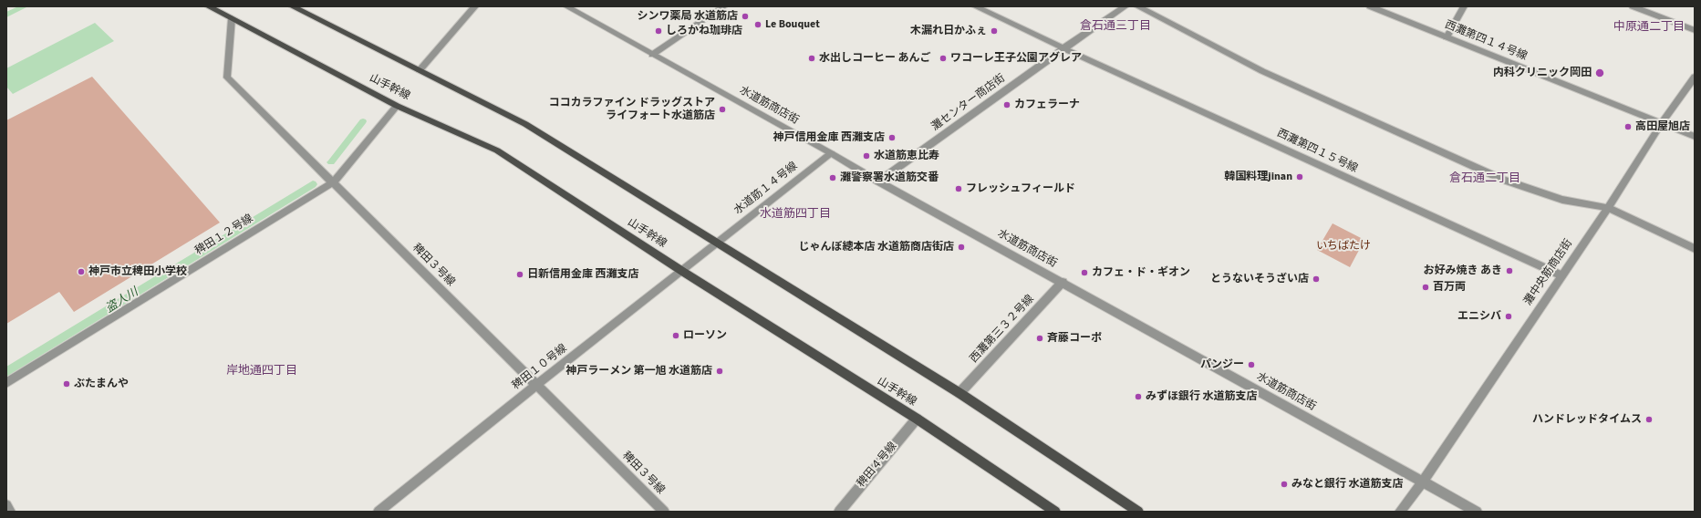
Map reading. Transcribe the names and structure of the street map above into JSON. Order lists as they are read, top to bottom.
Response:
{
  "streets": {
    "main road": ["山手幹線"],
    "street": [
      "西灘第四１４号線",
      "灘センター商店街",
      "水道筋商店街",
      "西灘第四１５号線",
      "水道筋１４号線",
      "稗田１２号線",
      "稗田３号線",
      "灘中央筋商店街",
      "西灘第三３２号線",
      "稗田１０号線",
      "稗田４号線"
    ]
  },
  "crossings": [
    ["西灘第四１４号線", "灘中央筋商店街"],
    ["山手幹線", "稗田１２号線"],
    ["山手幹線", "稗田３号線"],
    ["山手幹線", "稗田１０号線"],
    ["山手幹線", "稗田４号線"],
    ["灘センター商店街", "水道筋商店街"],
    ["灘センター商店街", "西灘第四１５号線"],
    ["水道筋商店街", "水道筋１４号線"],
    ["水道筋商店街", "灘中央筋商店街"],
    ["水道筋商店街", "西灘第三３２号線"],
    ["西灘第四１５号線", "灘中央筋商店街"],
    ["水道筋１４号線", "稗田１０号線"],
    ["稗田１２号線", "稗田３号線"],
    ["稗田３号線", "稗田１０号線"]
  ],
  "districts": [
    "倉石通三丁目",
    "中原通二丁目",
    "倉石通二丁目",
    "水道筋四丁目",
    "岸地通四丁目"
  ],
  "water": ["盗人川"],
  "parks": ["いちばたけ"],
  "places": [
    "シンワ薬局 水道筋店",
    "Le Bouquet",
    "しろかね珈琲店",
    "木漏れ日かふぇ",
    "水出しコーヒー あんご",
    "ワコーレ王子公園アグレア",
    "内科クリニック岡田",
    "カフェラーナ",
    "ココカラファイン ドラッグストア ライフォート水道筋店",
    "高田屋旭店",
    "神戸信用金庫 西灘支店",
    "水道筋恵比寿",
    "韓国料理jinan",
    "灘警察署水道筋交番",
    "フレッシュフィールド",
    "じゃんぼ總本店 水道筋商店街店",
    "お好み焼き あき",
    "神戸市立稗田小学校",
    "カフェ・ド・ギオン",
    "日新信用金庫 西灘支店",
    "とうないそうざい店",
    "百万両",
    "エニシバ",
    "ローソン",
    "斉藤コーポ",
    "パンジー",
    "神戸ラーメン 第一旭 水道筋店",
    "ぶたまんや",
    "みずほ銀行 水道筋支店",
    "ハンドレッドタイムス",
    "みなと銀行 水道筋支店"
  ]
}
